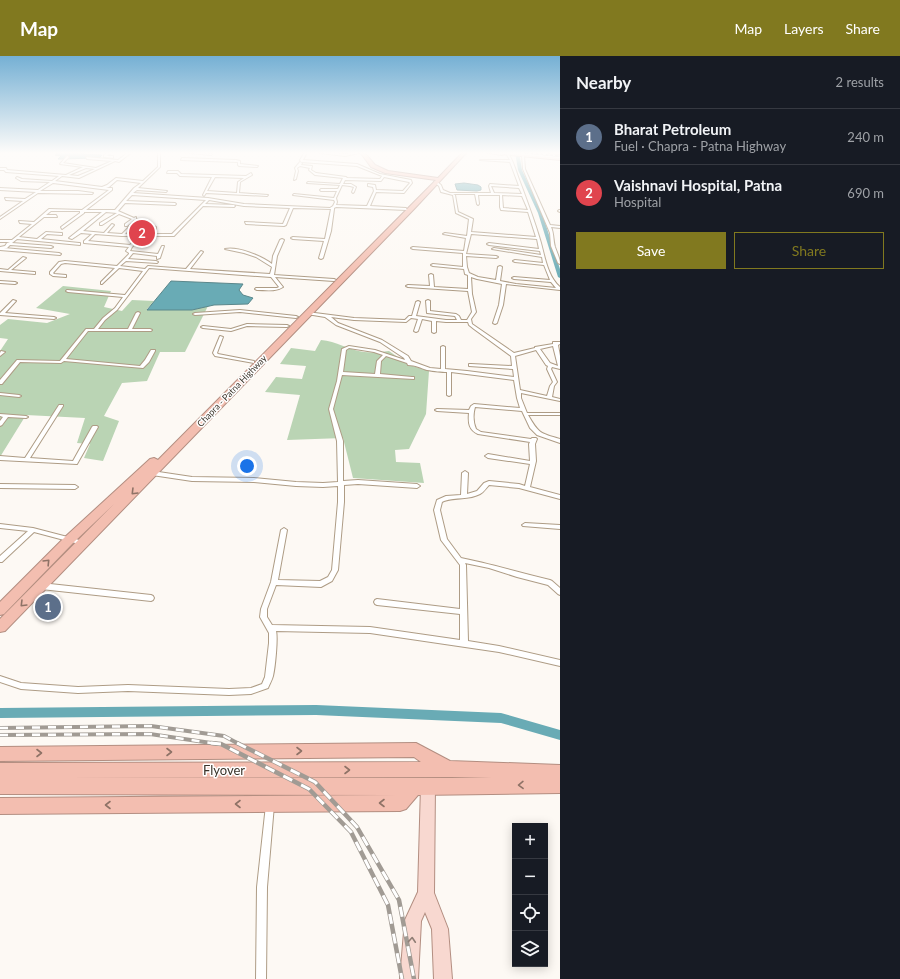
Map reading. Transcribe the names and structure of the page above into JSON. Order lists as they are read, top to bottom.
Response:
{
  "streets": {
    "highway": ["Chapra - Patna Highway", "Flyover"]
  },
  "page": {
    "header": "Map",
    "nav": ["Map", "Layers", "Share"],
    "heading": ["Nearby", "2 results"],
    "list": [
      {
        "mark": "1",
        "name": "Bharat Petroleum",
        "note": "Fuel · Chapra - Patna Highway",
        "value": "240 m"
      },
      {
        "mark": "2",
        "name": "Vaishnavi Hospital, Patna",
        "note": "Hospital",
        "value": "690 m"
      }
    ],
    "pins": ["2", "1"],
    "buttons": ["Save", "Share"],
    "map_buttons": ["+", "−"]
  }
}
